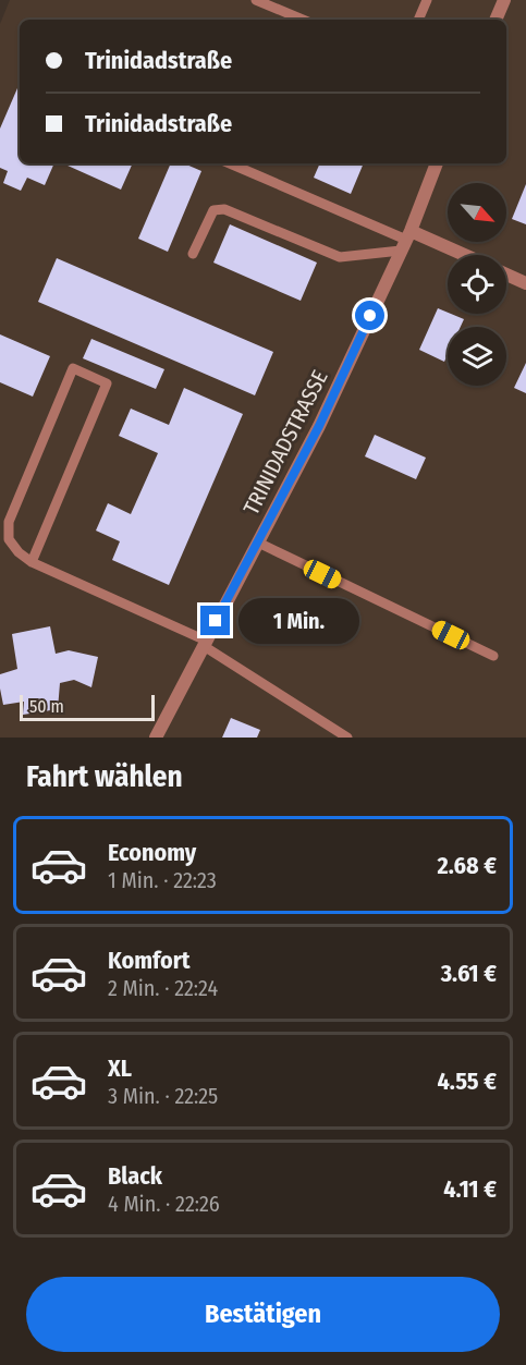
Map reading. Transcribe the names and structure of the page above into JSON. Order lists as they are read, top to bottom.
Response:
{
  "streets": {
    "street": ["TRINIDADSTRASSE"]
  },
  "scale_bar": "50 m",
  "north": "bottom right",
  "page": {
    "banner": ["Trinidadstraße", "Trinidadstraße"],
    "bubble": "1 Min.",
    "scale": "50 m",
    "heading": "Fahrt wählen",
    "list": [
      {
        "name": "Economy",
        "note": "1 Min. · 22:23",
        "value": "2.68 €"
      },
      {
        "name": "Komfort",
        "note": "2 Min. · 22:24",
        "value": "3.61 €"
      },
      {
        "name": "XL",
        "note": "3 Min. · 22:25",
        "value": "4.55 €"
      },
      {
        "name": "Black",
        "note": "4 Min. · 22:26",
        "value": "4.11 €"
      }
    ],
    "buttons": "Bestätigen"
  }
}
